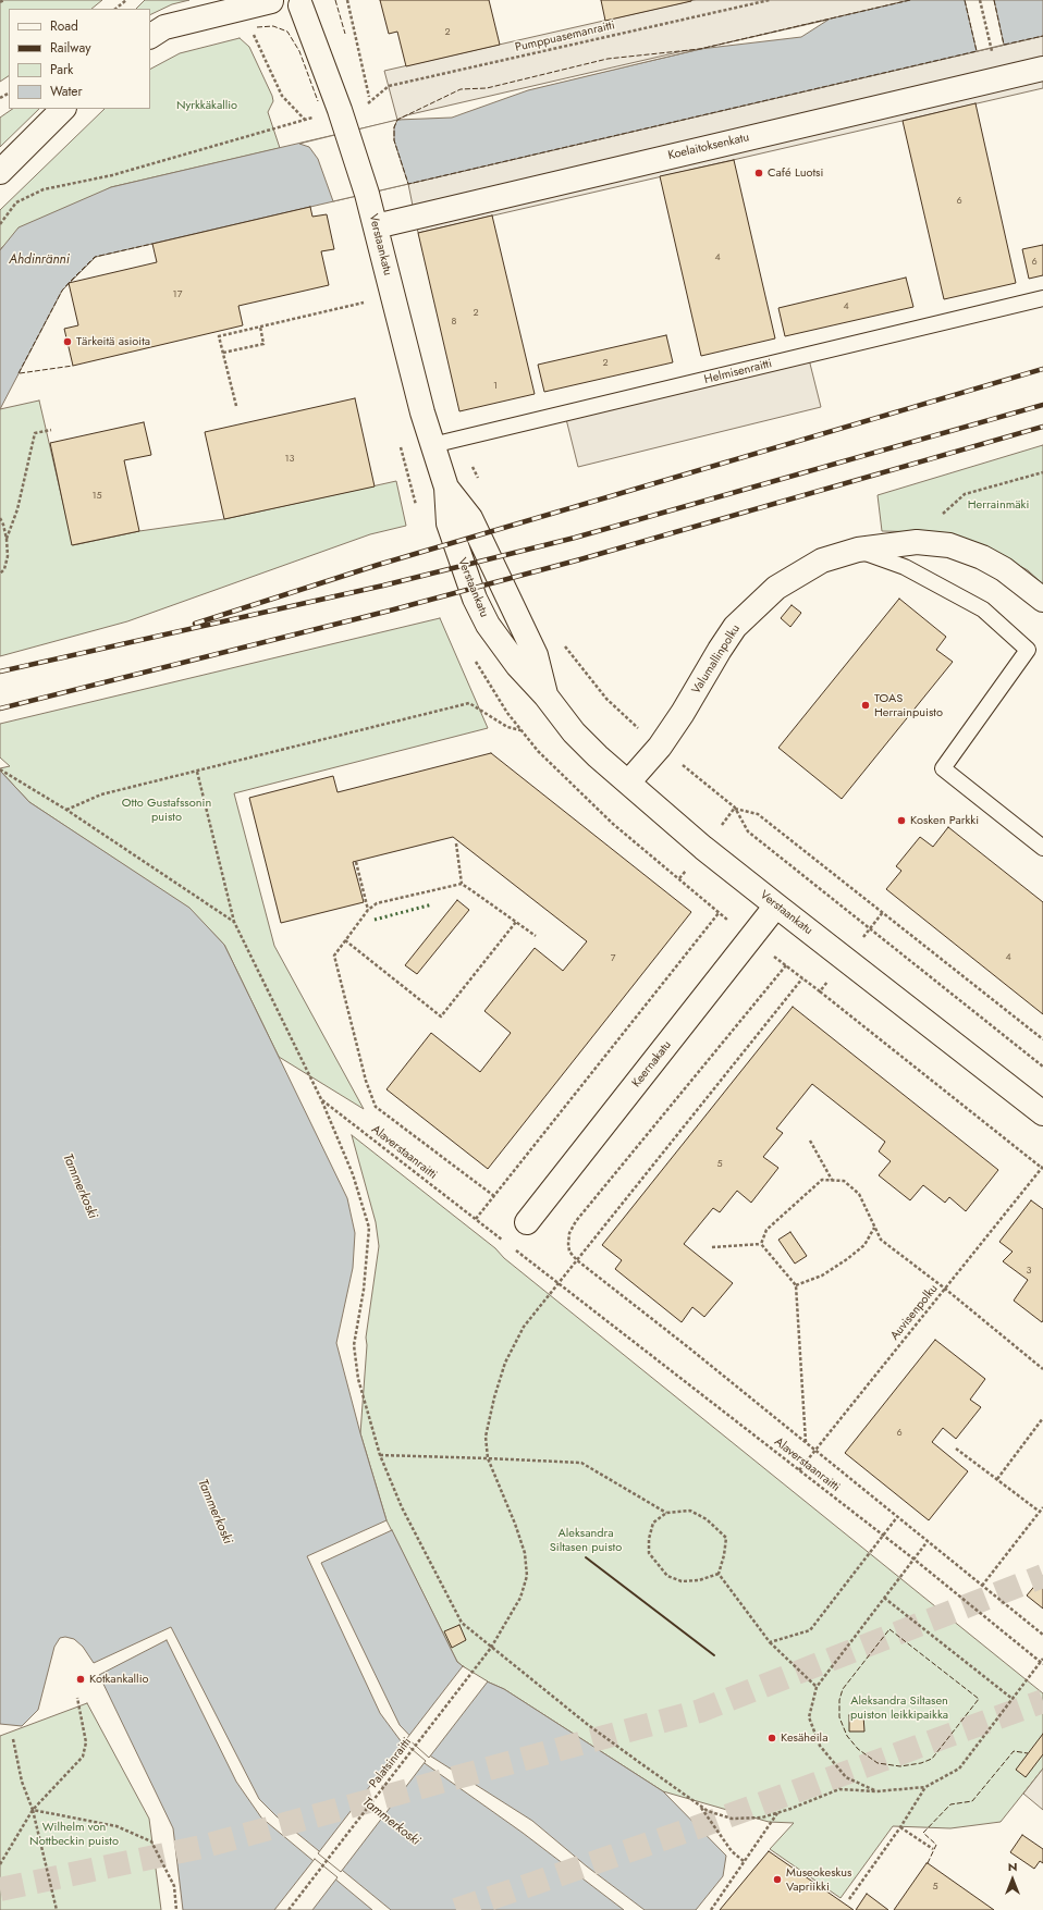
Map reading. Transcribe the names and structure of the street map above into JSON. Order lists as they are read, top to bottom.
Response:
{
  "streets": {
    "street": [
      "Koelaitoksenkatu",
      "Verstaankatu",
      "Valumallinpolku",
      "Keernakatu"
    ],
    "lane": ["Helmisenraitti"],
    "path": [
      "Pumppuasemanraitti",
      "Alaverstaanraitti",
      "Auvisenpolku",
      "Palatsinraitti"
    ]
  },
  "crossings": [
    ["Koelaitoksenkatu", "Verstaankatu"],
    ["Verstaankatu", "Helmisenraitti"],
    ["Verstaankatu", "Valumallinpolku"],
    ["Verstaankatu", "Keernakatu"],
    ["Alaverstaanraitti", "Auvisenpolku"],
    ["Alaverstaanraitti", "Palatsinraitti"]
  ],
  "water": ["Ahdinränni", "Tammerkoski"],
  "parks": [
    "Nyrkkäkallio",
    "Herrainmäki",
    "Otto Gustafssonin puisto",
    "Aleksandra Siltasen puisto",
    "Aleksandra Siltasen puiston leikkipaikka",
    "Wilhelm von Nottbeckin puisto"
  ],
  "places": [
    "Café Luotsi",
    "Tärkeitä asioita",
    "TOAS Herrainpuisto",
    "Kosken Parkki",
    "Kotkankallio",
    "Kesäheila",
    "Museokeskus Vapriikki"
  ],
  "house_numbers": [
    "2",
    "6",
    "4",
    "6",
    "17",
    "4",
    "2",
    "8",
    "2",
    "1",
    "13",
    "15",
    "4",
    "7",
    "5",
    "3",
    "6",
    "5"
  ],
  "legend": [
    "Road",
    "Railway",
    "Park",
    "Water"
  ],
  "north": "top"
}
